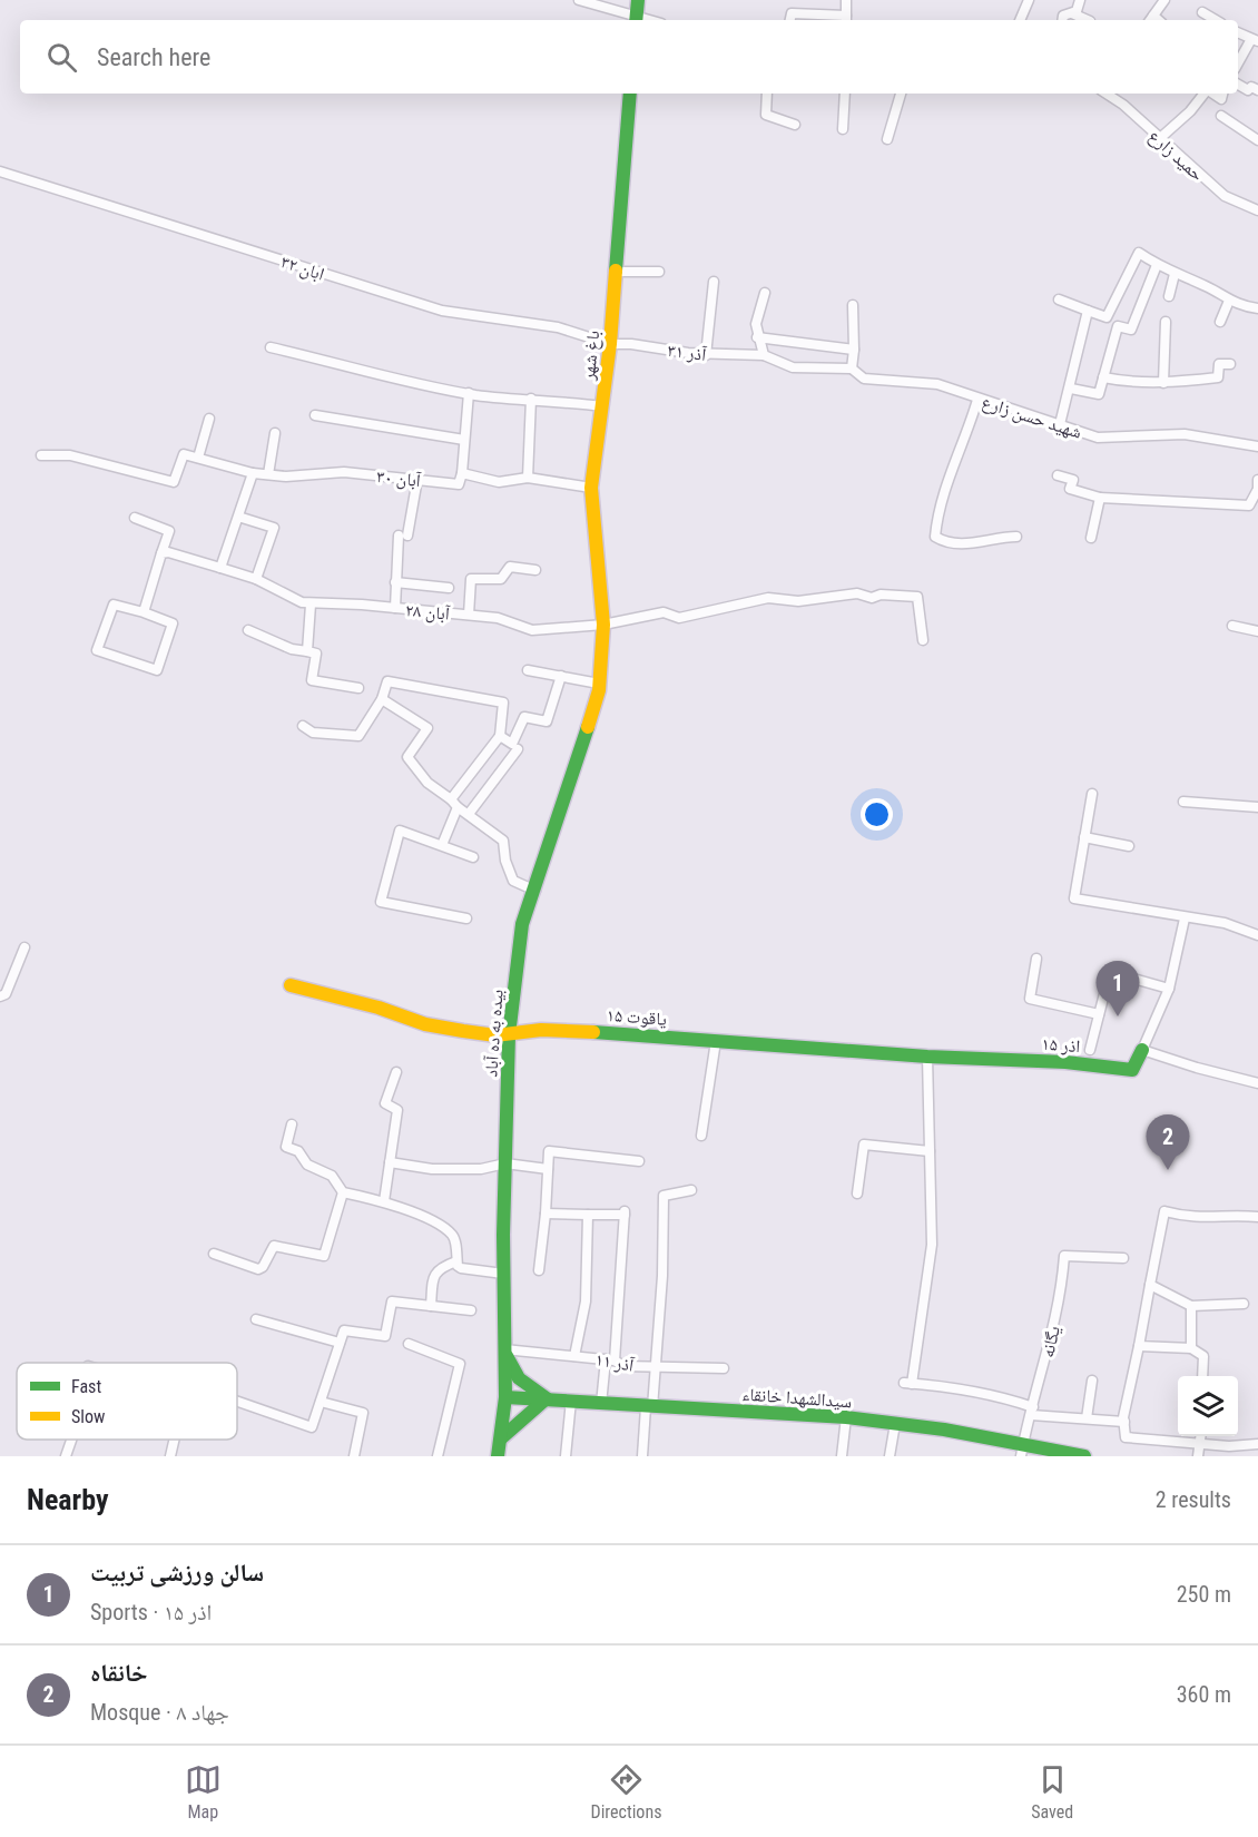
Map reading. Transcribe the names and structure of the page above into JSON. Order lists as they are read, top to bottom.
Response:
{
  "streets": {
    "main road": [
      "باغ شهر",
      "یاقوت ۱۵",
      "بیده به ده آباد",
      "اذر ۱۵",
      "سیدالشهدا خانقاء"
    ],
    "street": [
      "حمید زارع",
      "ابان ۳۲",
      "آذر ۳۱",
      "شهید حسن زارع",
      "آبان ۳۰",
      "آبان ۲۸",
      "یگانه",
      "آذر ۱۱"
    ]
  },
  "crossings": [
    ["ابان ۳۲", "آذر ۳۱"],
    ["ابان ۳۲", "باغ شهر"],
    ["آذر ۳۱", "باغ شهر"],
    ["آذر ۳۱", "شهید حسن زارع"],
    ["باغ شهر", "آبان ۲۸"],
    ["باغ شهر", "بیده به ده آباد"],
    ["آبان ۲۸", "بیده به ده آباد"],
    ["یاقوت ۱۵", "بیده به ده آباد"],
    ["یاقوت ۱۵", "اذر ۱۵"],
    ["بیده به ده آباد", "آذر ۱۱"],
    ["بیده به ده آباد", "سیدالشهدا خانقاء"],
    ["یگانه", "سیدالشهدا خانقاء"]
  ],
  "legend": ["Fast", "Slow"],
  "page": {
    "search": "Search here",
    "pins": ["1", "2"],
    "heading": ["Nearby", "2 results"],
    "list": [
      {
        "mark": "1",
        "name": "سالن ورزشی تربیت",
        "note": "Sports · اذر ۱۵",
        "value": "250 m"
      },
      {
        "mark": "2",
        "name": "خانقاه",
        "note": "Mosque · جهاد ۸",
        "value": "360 m"
      }
    ],
    "nav": ["Map", "Directions", "Saved"]
  }
}
